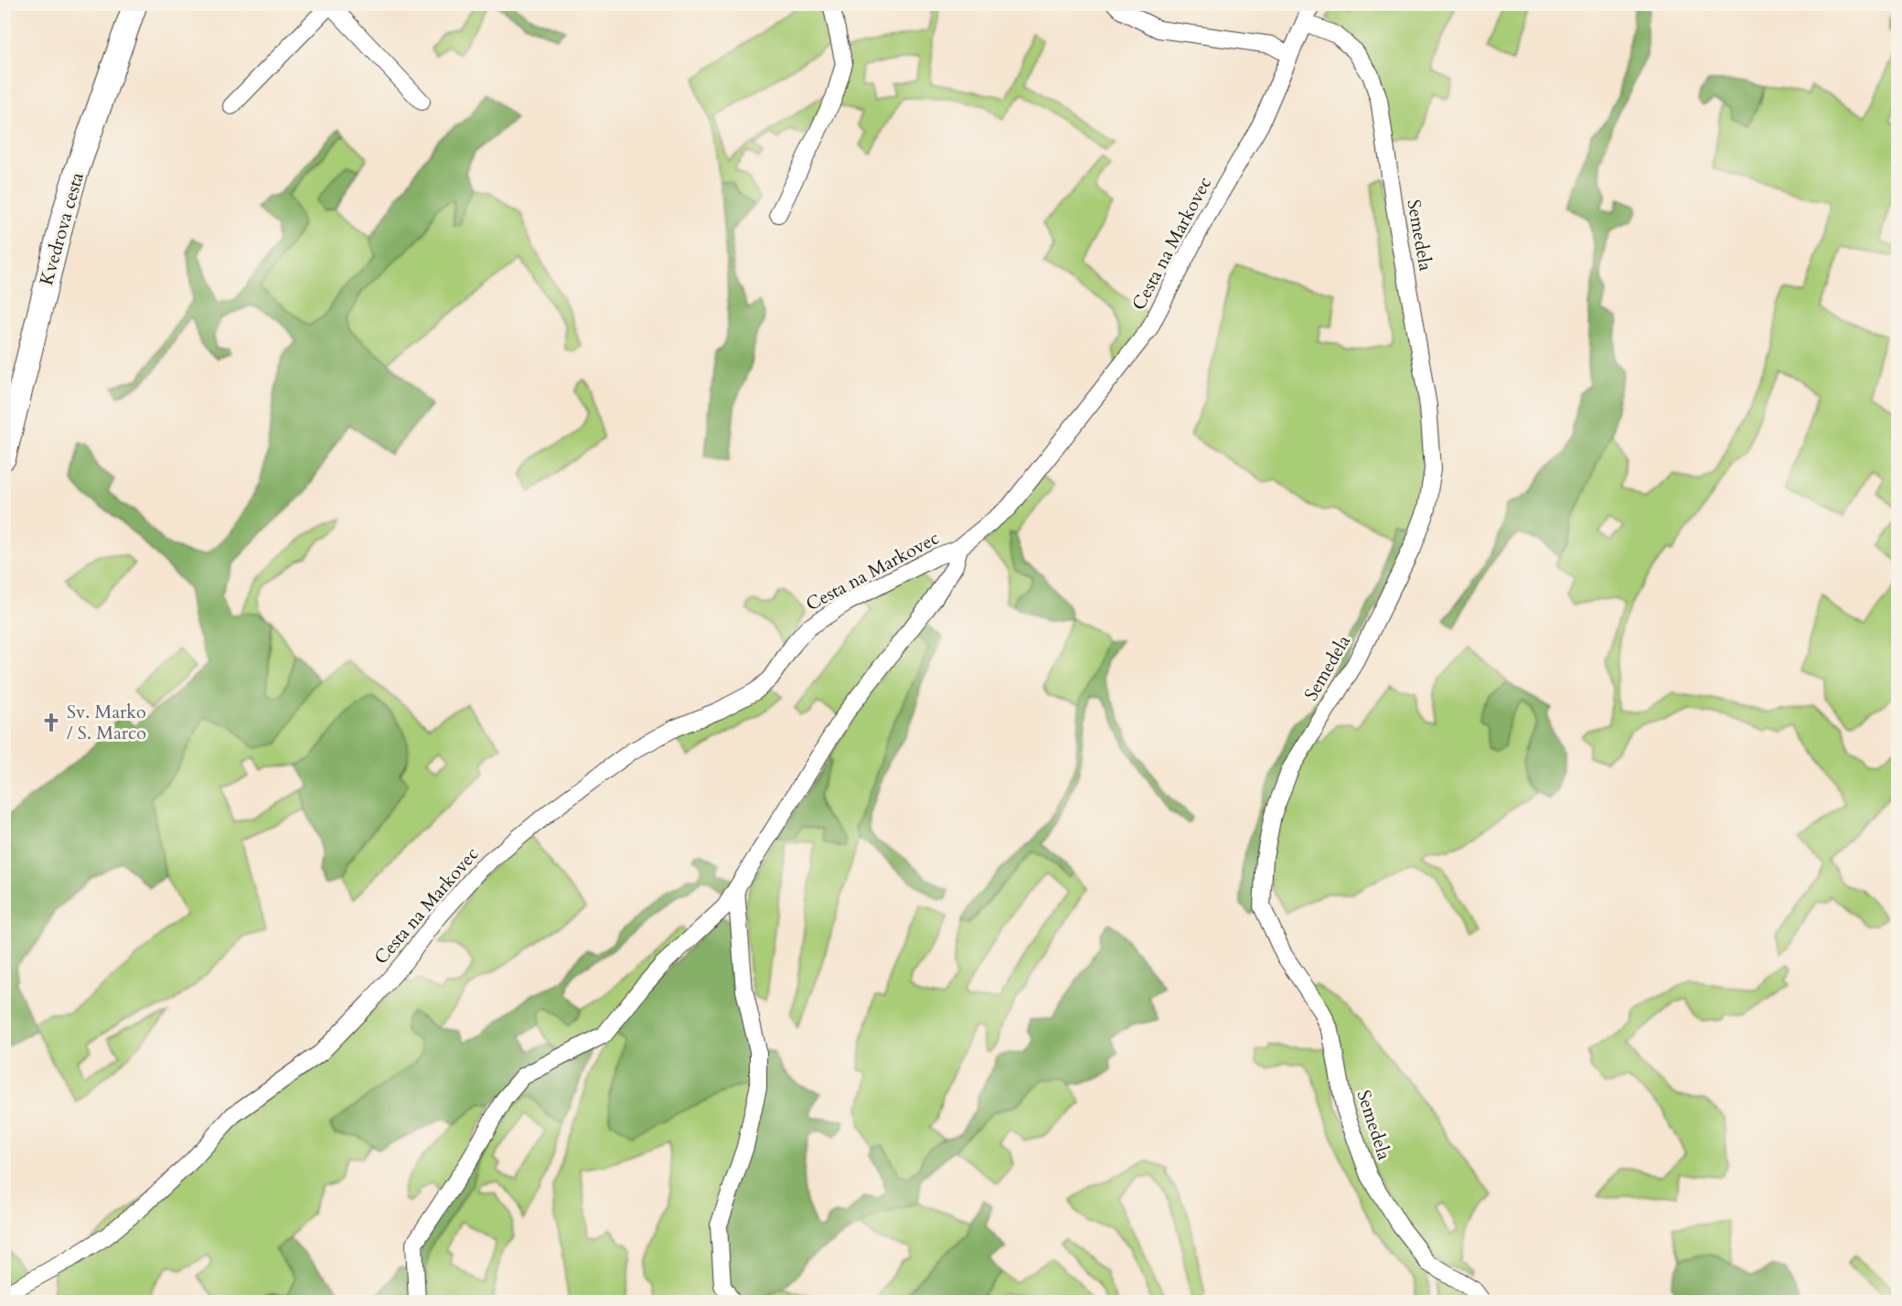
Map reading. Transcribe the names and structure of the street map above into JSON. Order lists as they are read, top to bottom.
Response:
{
  "streets": {
    "street": ["Kvedrova cesta", "Semedela", "Cesta na Markovec"]
  },
  "crossings": [
    ["Semedela", "Cesta na Markovec"]
  ],
  "places": {
    "church": ["Sv. Marko / S. Marco"]
  }
}
